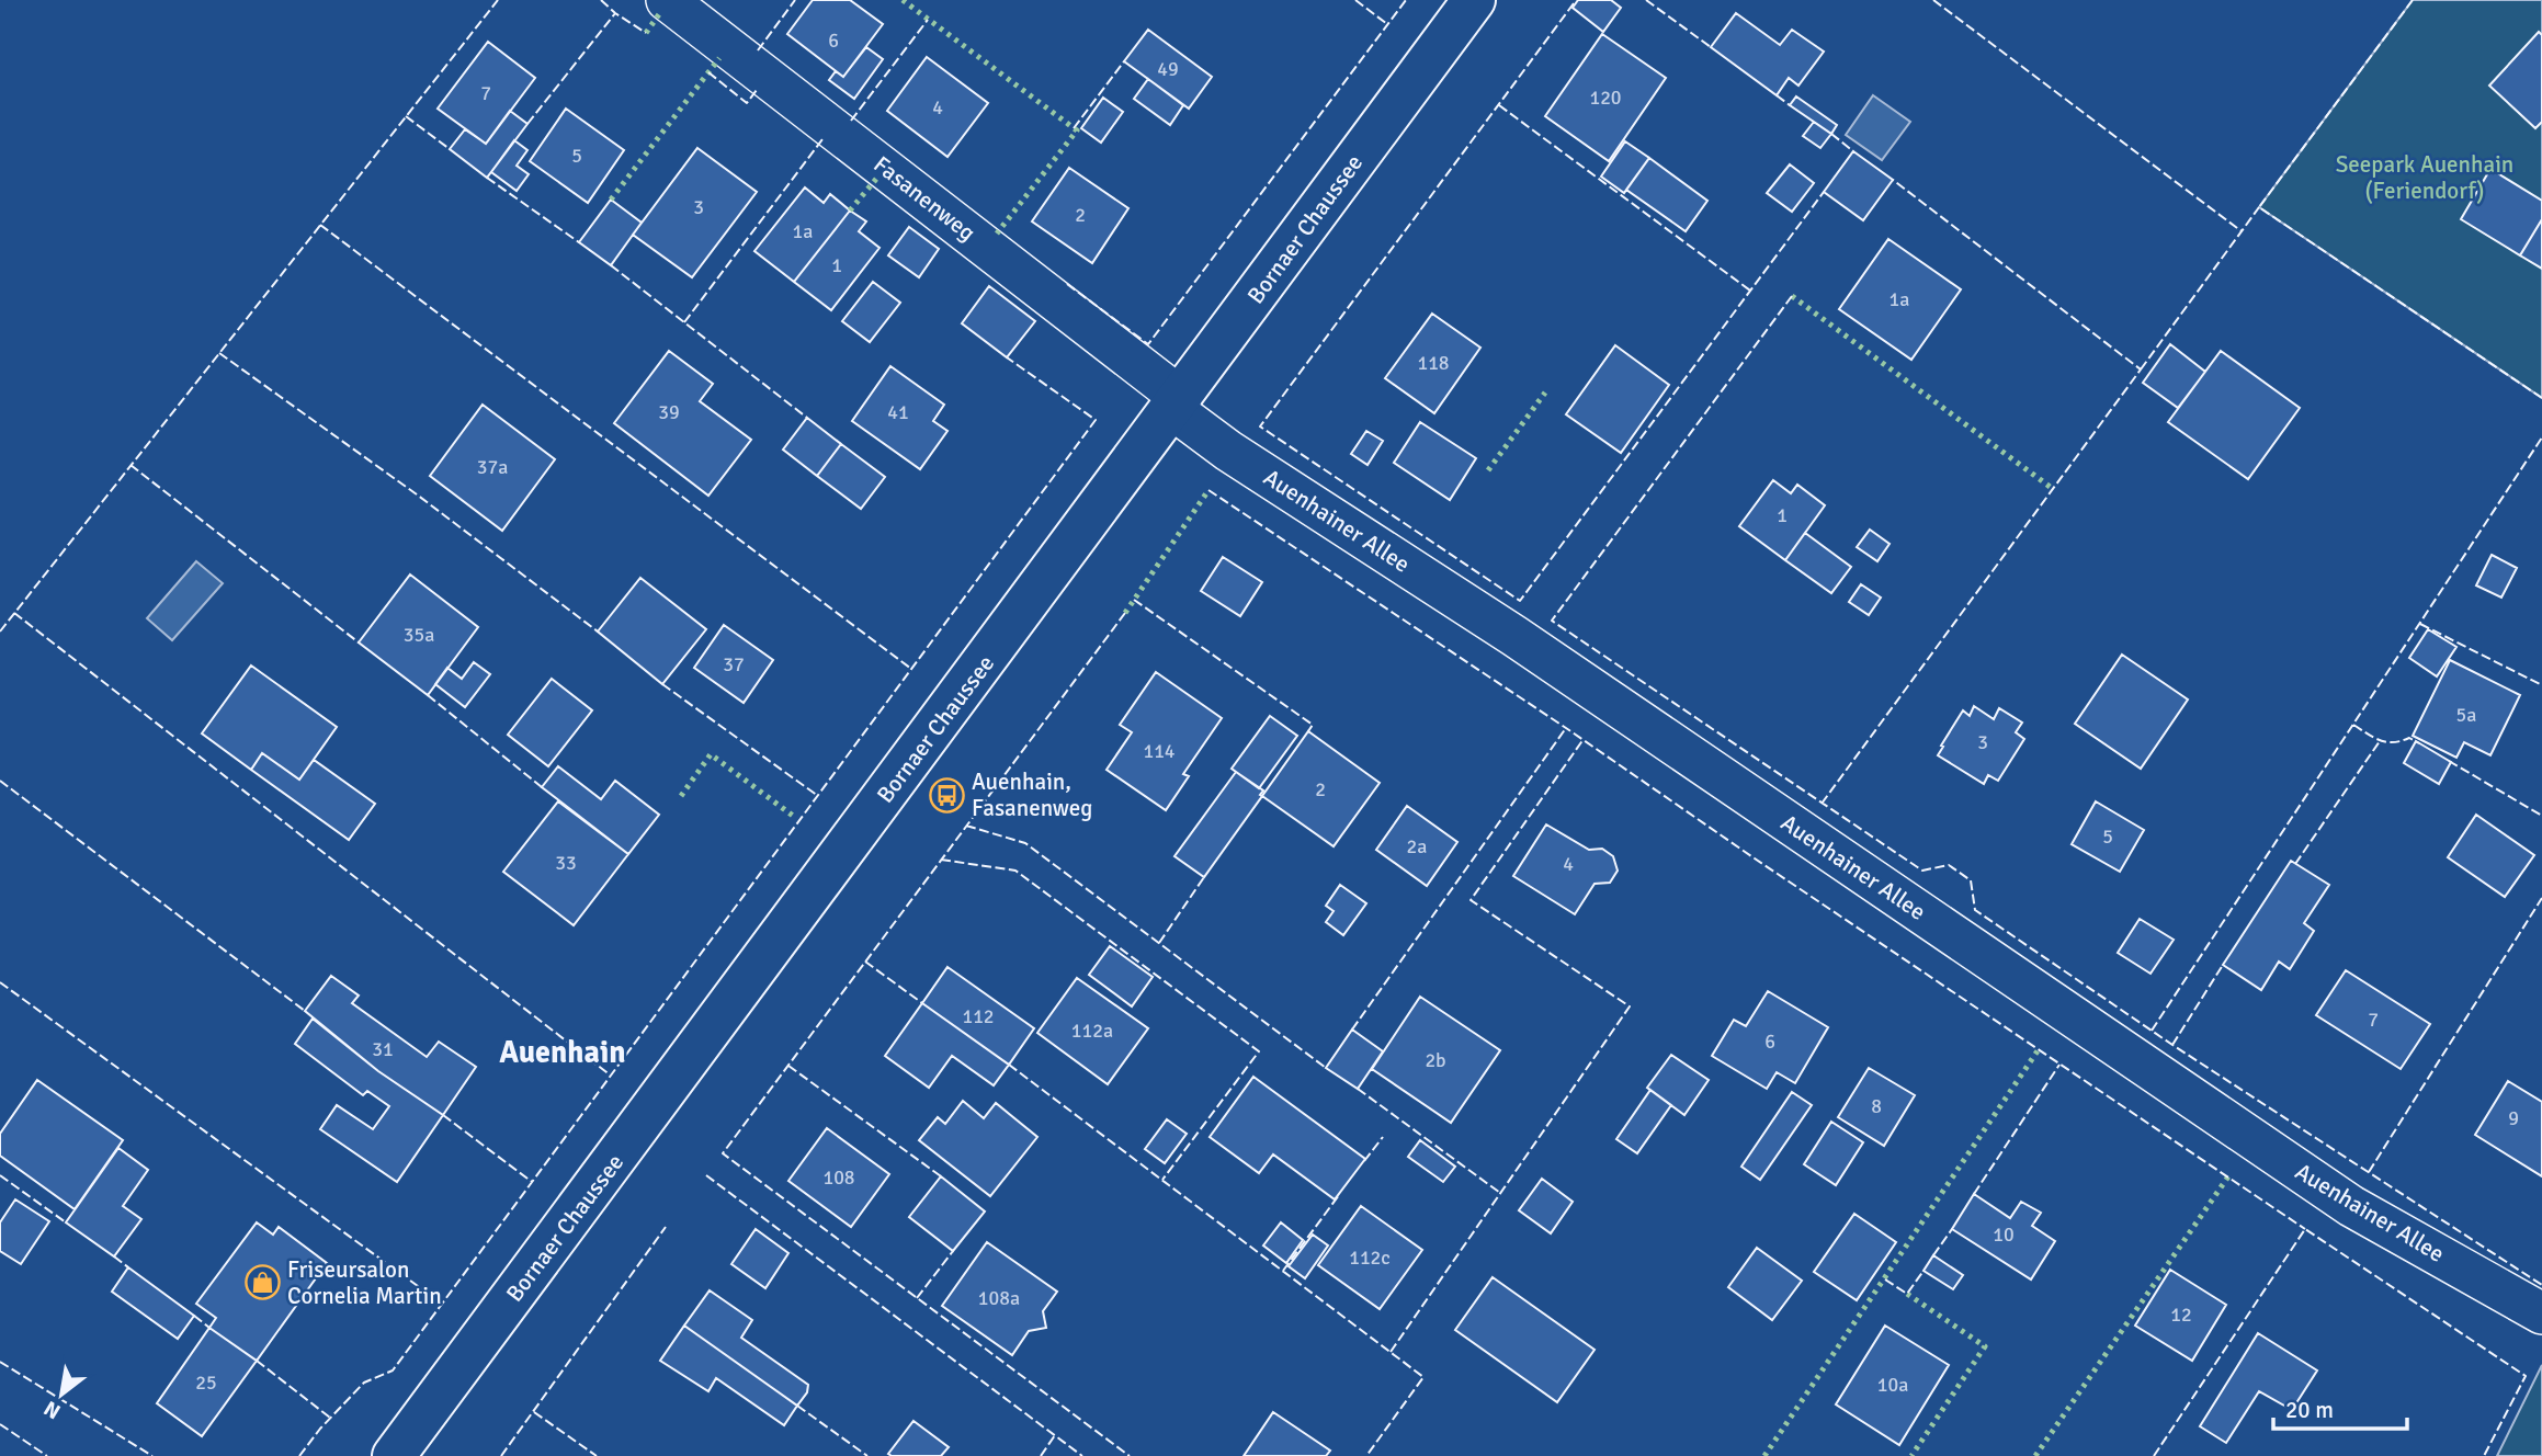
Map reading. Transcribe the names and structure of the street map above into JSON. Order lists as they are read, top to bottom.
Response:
{
  "streets": {
    "street": ["Fasanenweg", "Bornaer Chaussee", "Auenhainer Allee"]
  },
  "crossings": [
    ["Fasanenweg", "Bornaer Chaussee"],
    ["Fasanenweg", "Auenhainer Allee"],
    ["Bornaer Chaussee", "Auenhainer Allee"]
  ],
  "districts": ["Auenhain"],
  "parks": ["Seepark Auenhain (Feriendorf)"],
  "places": {
    "bus stop": ["Auenhain, Fasanenweg"],
    "shop": ["Friseursalon Cornelia Martin"]
  },
  "house_numbers": [
    "6",
    "49",
    "7",
    "120",
    "4",
    "5",
    "3",
    "2",
    "1a",
    "1",
    "1a",
    "118",
    "39",
    "41",
    "37a",
    "1",
    "35a",
    "37",
    "5a",
    "3",
    "114",
    "2",
    "5",
    "2a",
    "33",
    "4",
    "112",
    "7",
    "112a",
    "6",
    "31",
    "2b",
    "8",
    "9",
    "108",
    "10",
    "112c",
    "108a",
    "12",
    "25",
    "10a"
  ],
  "scale_bar": "20 m",
  "north": "bottom left"
}
